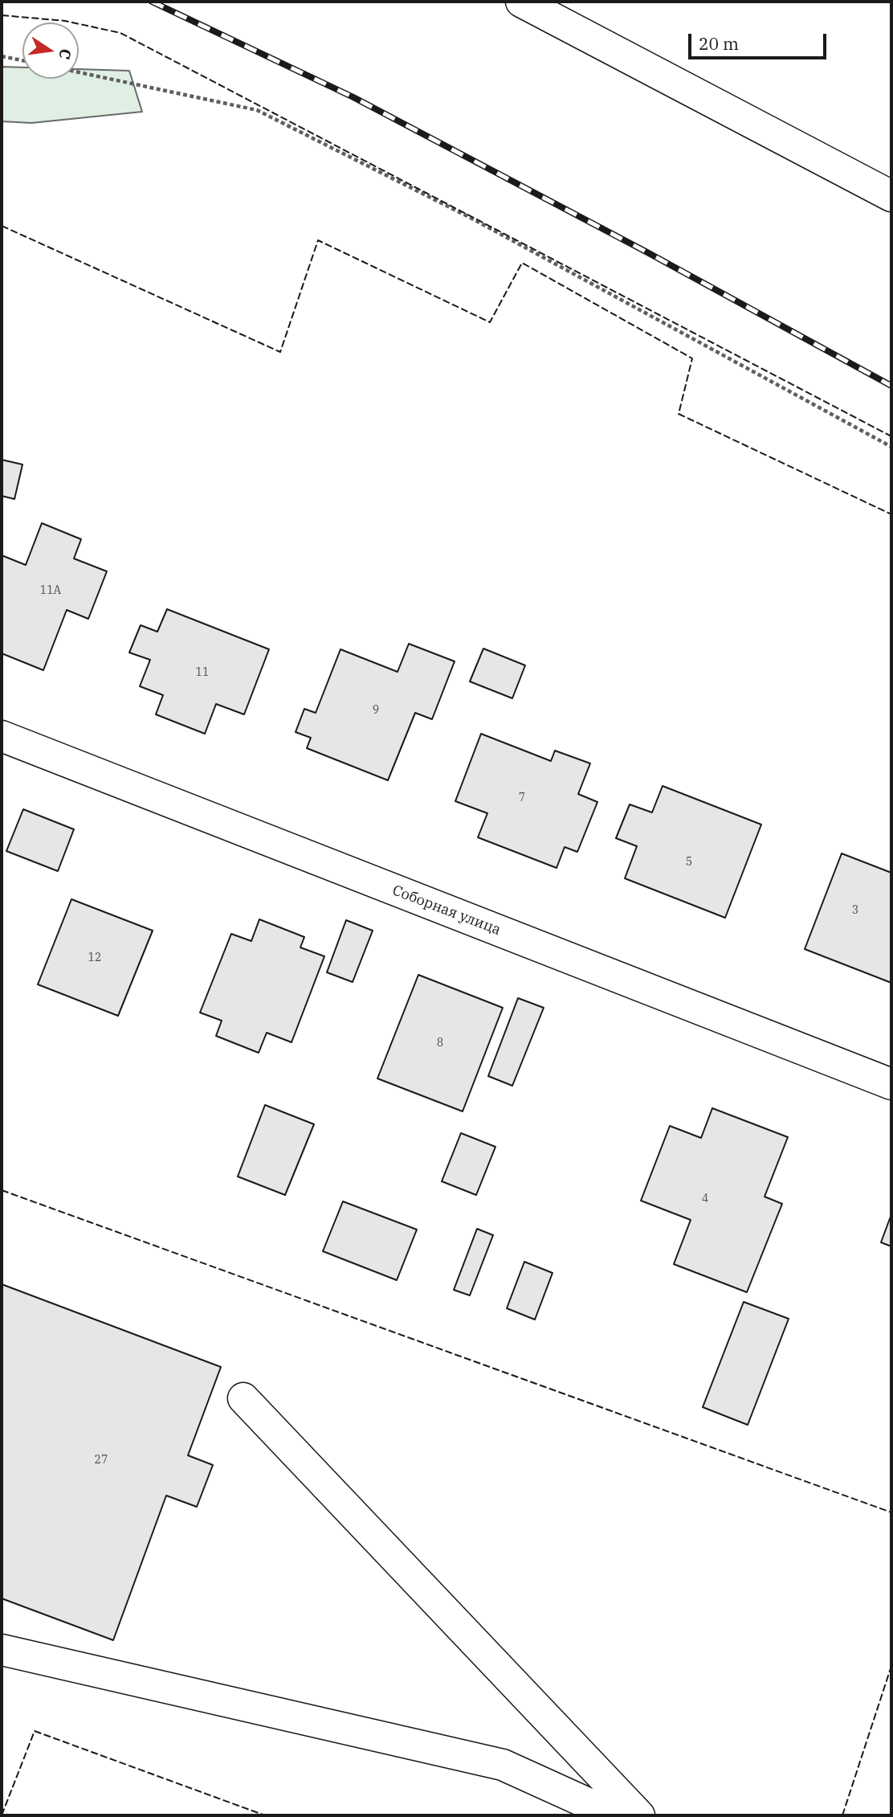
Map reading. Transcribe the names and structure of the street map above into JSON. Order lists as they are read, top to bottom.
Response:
{
  "streets": {
    "street": ["Соборная улица"]
  },
  "house_numbers": [
    "11А",
    "11",
    "9",
    "7",
    "5",
    "3",
    "12",
    "8",
    "4",
    "27"
  ],
  "scale_bar": "20 m",
  "north": "right"
}
